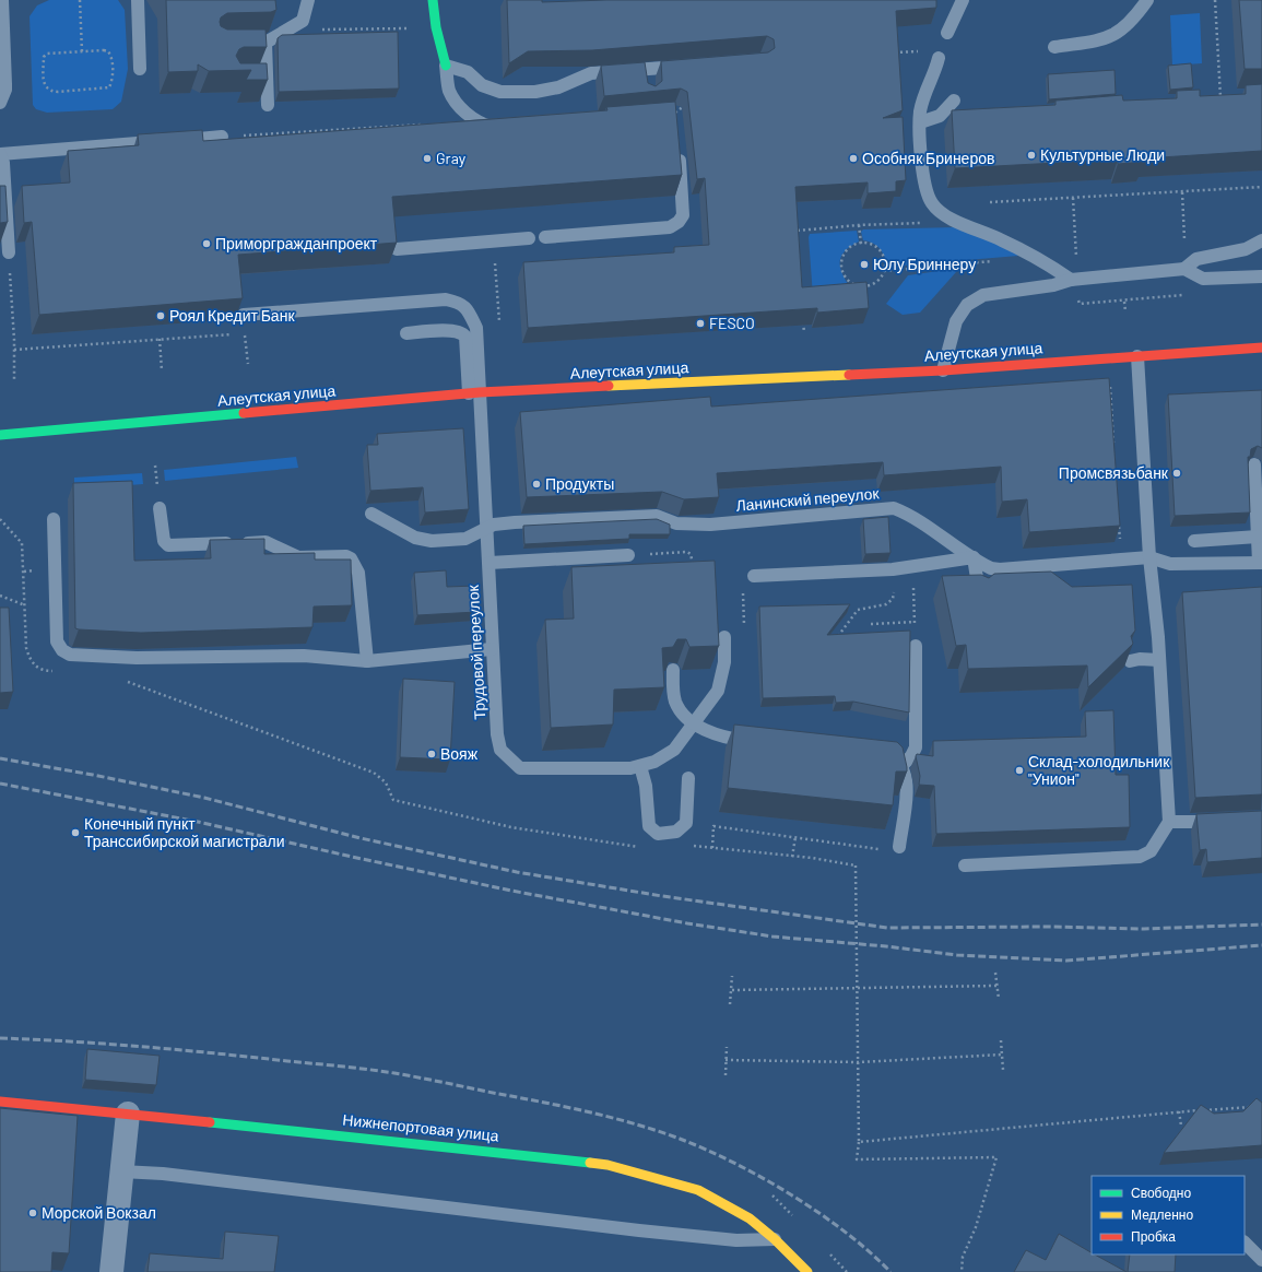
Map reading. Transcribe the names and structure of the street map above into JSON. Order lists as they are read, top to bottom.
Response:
{
  "streets": {
    "main road": ["Алеутская улица", "Нижнепортовая улица"],
    "lane": ["Ланинский переулок", "Трудовой переулок"]
  },
  "crossings": [
    ["Алеутская улица", "Трудовой переулок"],
    ["Ланинский переулок", "Трудовой переулок"]
  ],
  "places": [
    "Культурные Люди",
    "Gray",
    "Особняк Бринеров",
    "Приморгражданпроект",
    "Юлу Бриннеру",
    "Роял Кредит Банк",
    "FESCO",
    "Промсвязьбанк",
    "Продукты",
    "Вояж",
    "Склад-холодильник \"Унион\"",
    "Конечный пункт Транссибирской магистрали",
    "Морской Вокзал"
  ],
  "legend": ["Свободно", "Медленно", "Пробка"]
}
